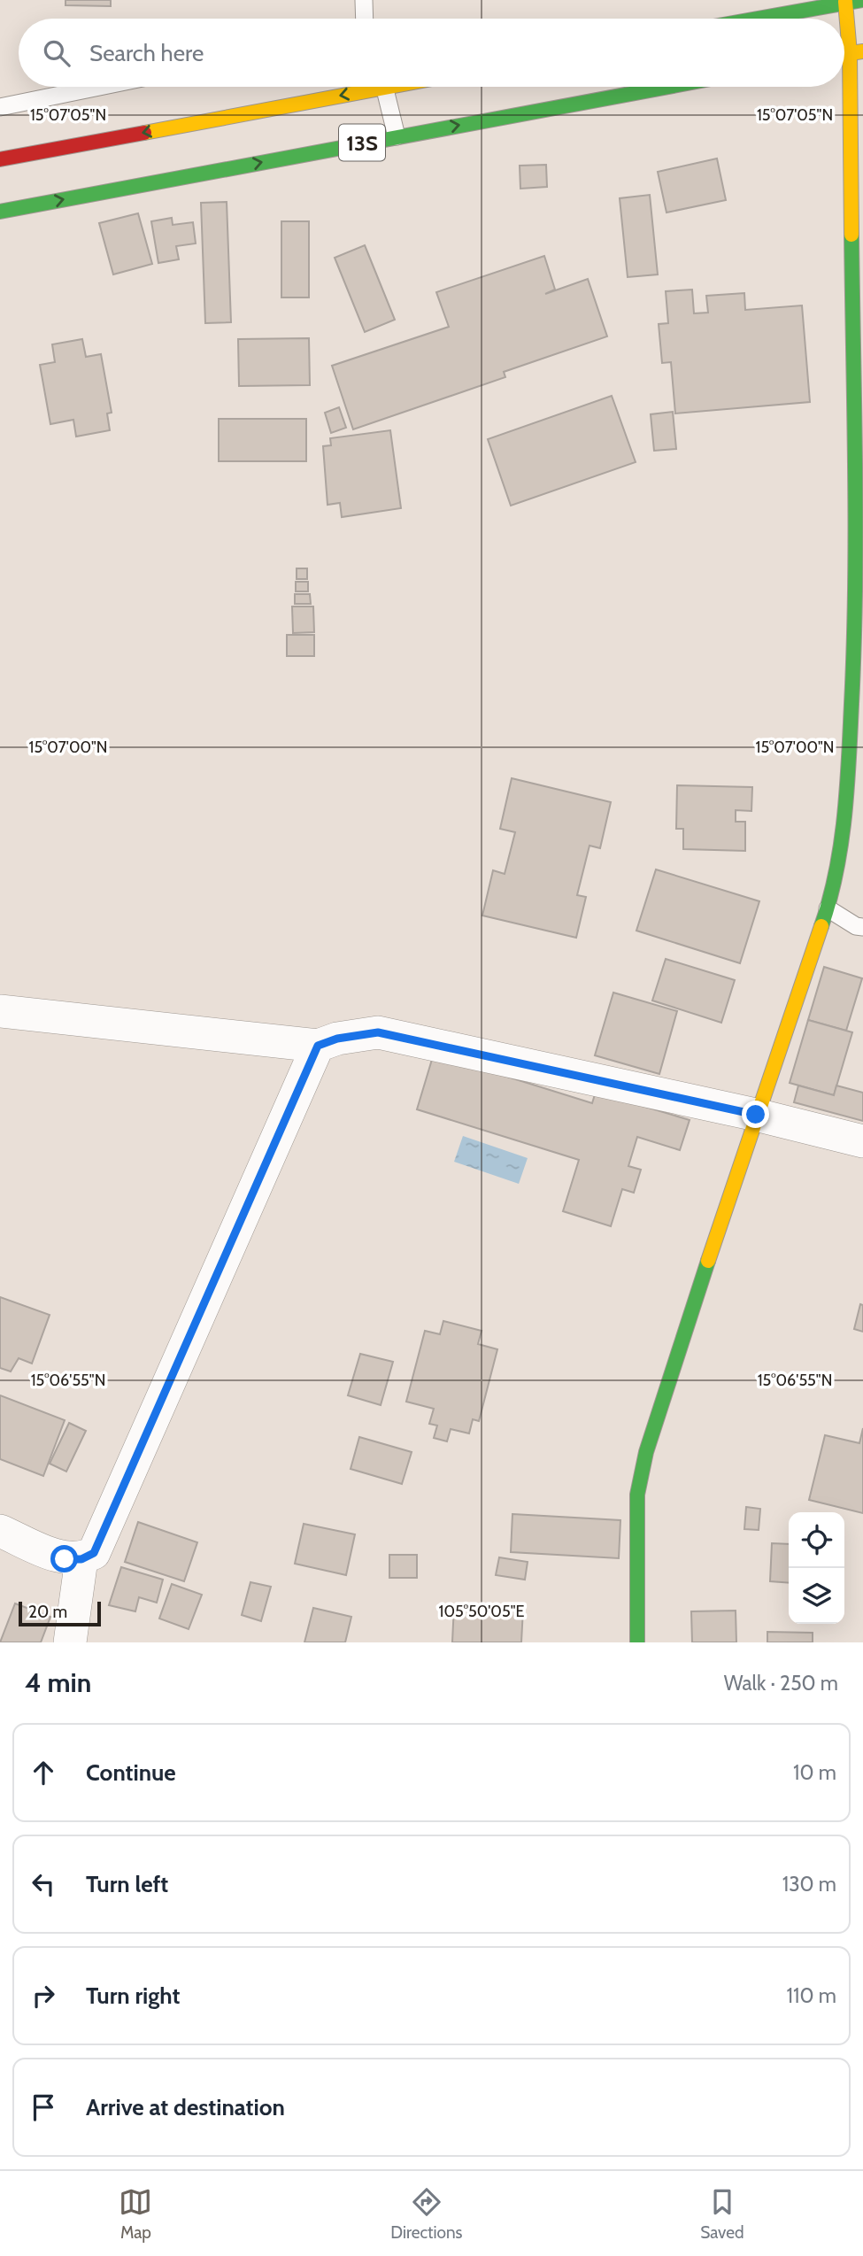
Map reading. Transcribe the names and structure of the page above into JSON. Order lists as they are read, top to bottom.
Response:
{
  "streets": {
    "main road": ["13S"]
  },
  "scale_bar": "20 m",
  "page": {
    "search": "Search here",
    "scale": "20 m",
    "heading": ["4 min", "Walk · 250 m"],
    "list": [
      ["Continue", "10 m"],
      ["Turn left", "130 m"],
      ["Turn right", "110 m"],
      "Arrive at destination"
    ],
    "nav": ["Map", "Directions", "Saved"]
  },
  "coordinates": [
    "15°07'05\"N",
    "15°07'00\"N",
    "15°06'55\"N",
    "105°50'05\"E"
  ]
}
